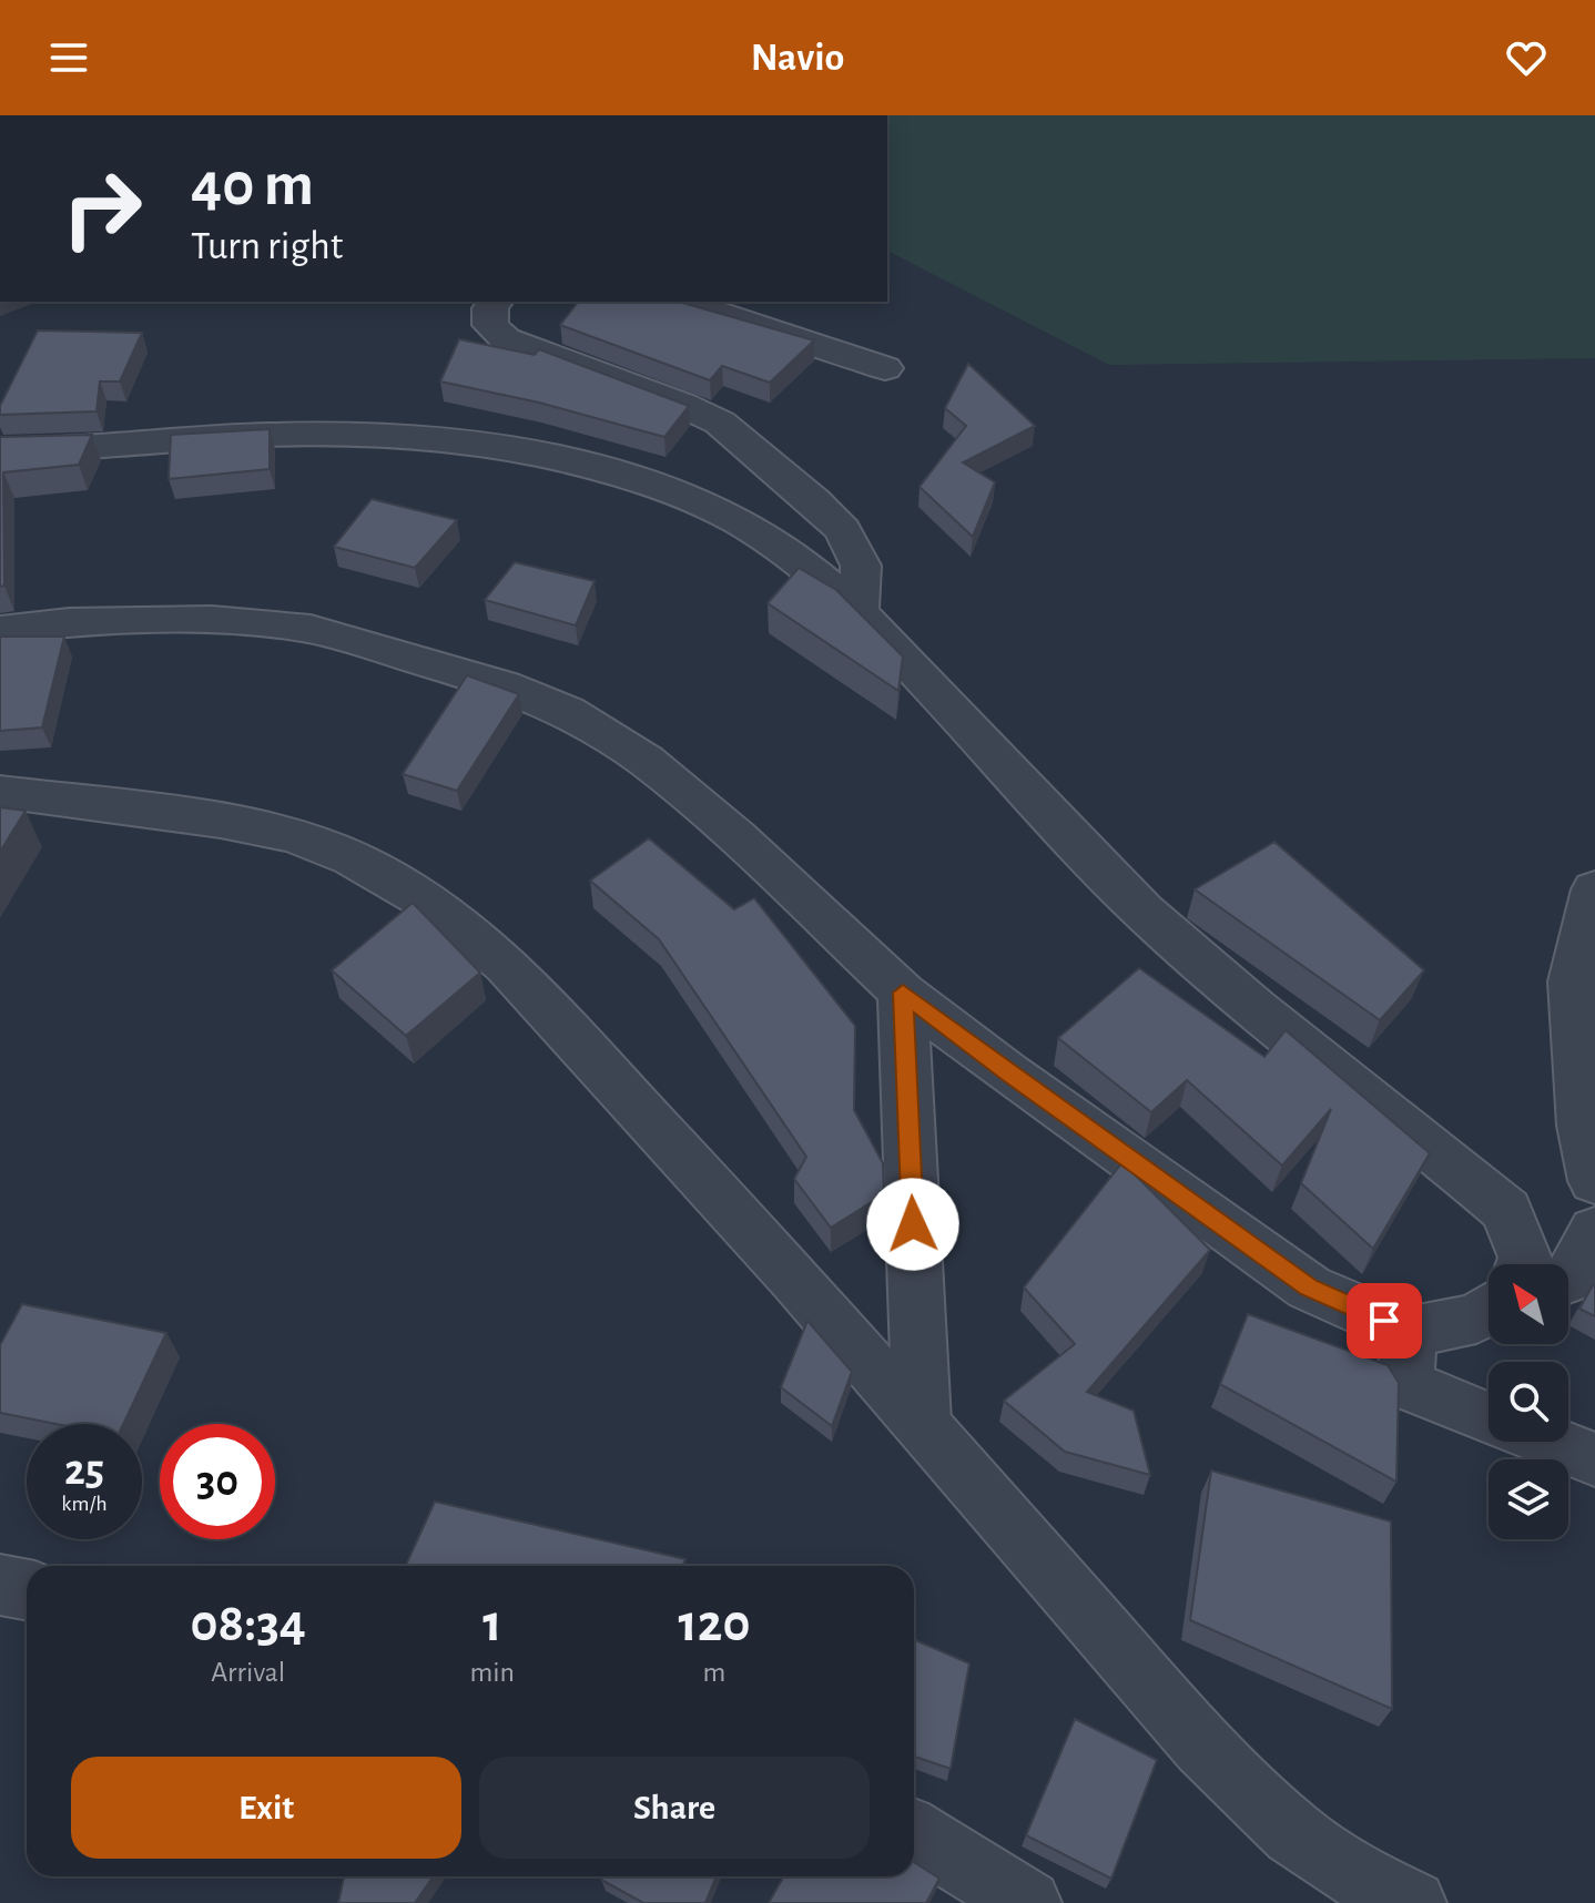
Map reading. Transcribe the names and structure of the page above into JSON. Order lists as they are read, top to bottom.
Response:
{
  "north": "top left",
  "page": {
    "header": "Navio",
    "turn": ["40 m", "Turn right"],
    "speed": "25 km/h",
    "limit": "30",
    "eta": [
      "08:34",
      "Arrival",
      "1",
      "min",
      "120",
      "m"
    ],
    "buttons": ["Exit", "Share"]
  }
}
